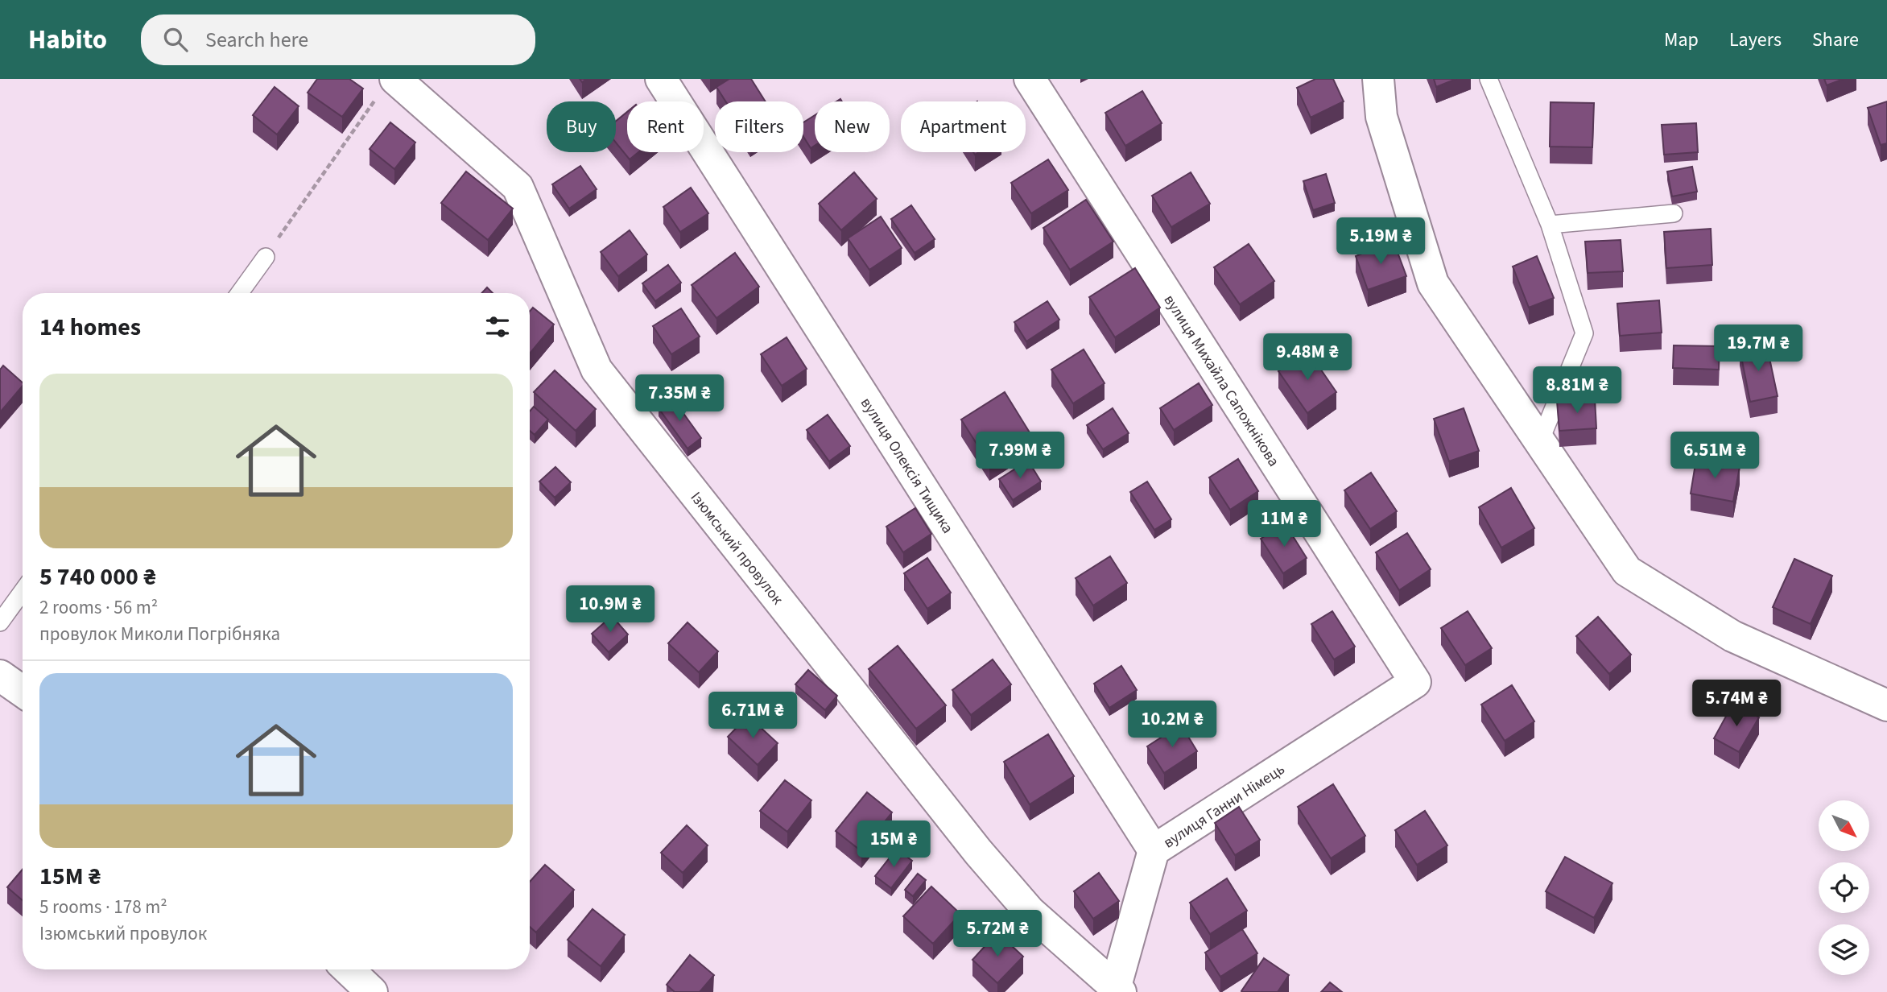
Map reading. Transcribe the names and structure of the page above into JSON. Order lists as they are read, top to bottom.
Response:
{
  "streets": {
    "street": [
      "вулиця Михайла Сапожнікова",
      "вулиця Олексія Тищика",
      "Ізюмський провулок",
      "вулиця Ганни Німець"
    ]
  },
  "crossings": [
    ["вулиця Михайла Сапожнікова", "вулиця Ганни Німець"],
    ["вулиця Олексія Тищика", "вулиця Ганни Німець"],
    ["Ізюмський провулок", "вулиця Ганни Німець"]
  ],
  "north": "bottom right",
  "page": {
    "header": "Habito",
    "search": "Search here",
    "nav": ["Map", "Layers", "Share"],
    "chip": [
      "Buy",
      "Rent",
      "Filters",
      "New",
      "Apartment"
    ],
    "price": [
      "5.19M ₴",
      "19.7M ₴",
      "9.48M ₴",
      "8.81M ₴",
      "7.35M ₴",
      "7.99M ₴",
      "6.51M ₴",
      "11M ₴",
      "10.9M ₴",
      "5.74M ₴",
      "6.71M ₴",
      "10.2M ₴",
      "15M ₴",
      "5.72M ₴"
    ],
    "heading": "14 homes",
    "list": [
      {
        "name": "5 740 000 ₴",
        "note": "2 rooms · 56 m² · провулок Миколи Погрібняка"
      },
      {
        "name": "15M ₴",
        "note": "5 rooms · 178 m² · Ізюмський провулок"
      }
    ]
  }
}
